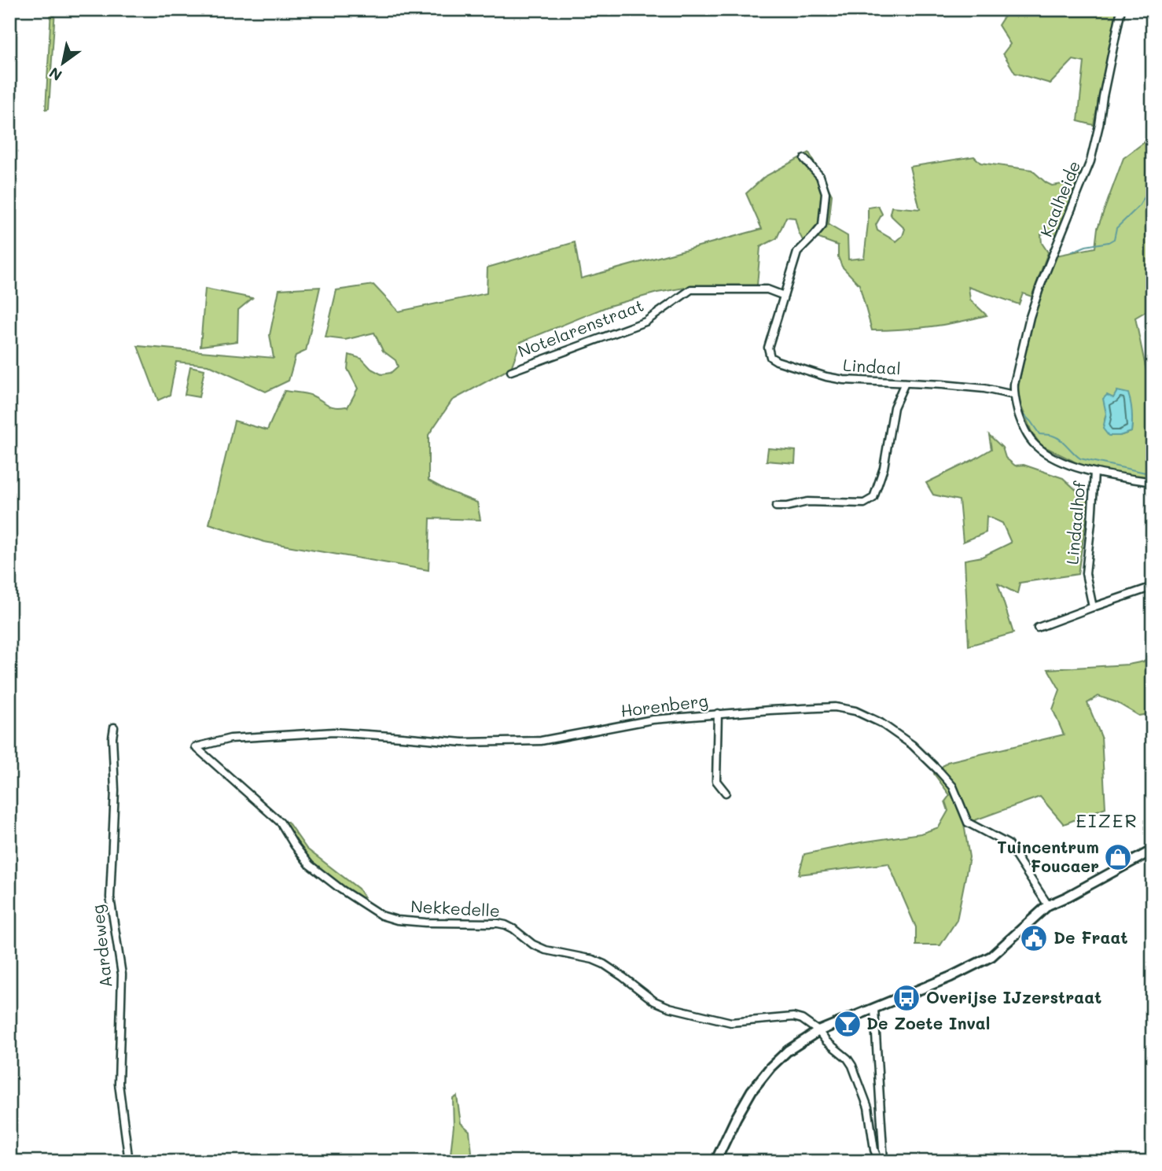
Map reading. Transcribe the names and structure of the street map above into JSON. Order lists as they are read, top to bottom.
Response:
{
  "streets": {
    "street": [
      "Kaalheide",
      "Notelarenstraat",
      "Lindaal",
      "Lindaalhof",
      "Horenberg",
      "Nekkedelle",
      "Aardeweg"
    ]
  },
  "crossings": [
    ["Kaalheide", "Lindaal"],
    ["Notelarenstraat", "Lindaal"],
    ["Horenberg", "Nekkedelle"]
  ],
  "districts": ["EIZER"],
  "places": {
    "shop": ["Tuincentrum Foucaer"],
    "public building": ["De Fraat"],
    "bus stop": ["Overijse IJzerstraat"],
    "bar": ["De Zoete Inval"]
  },
  "north": "bottom left"
}
